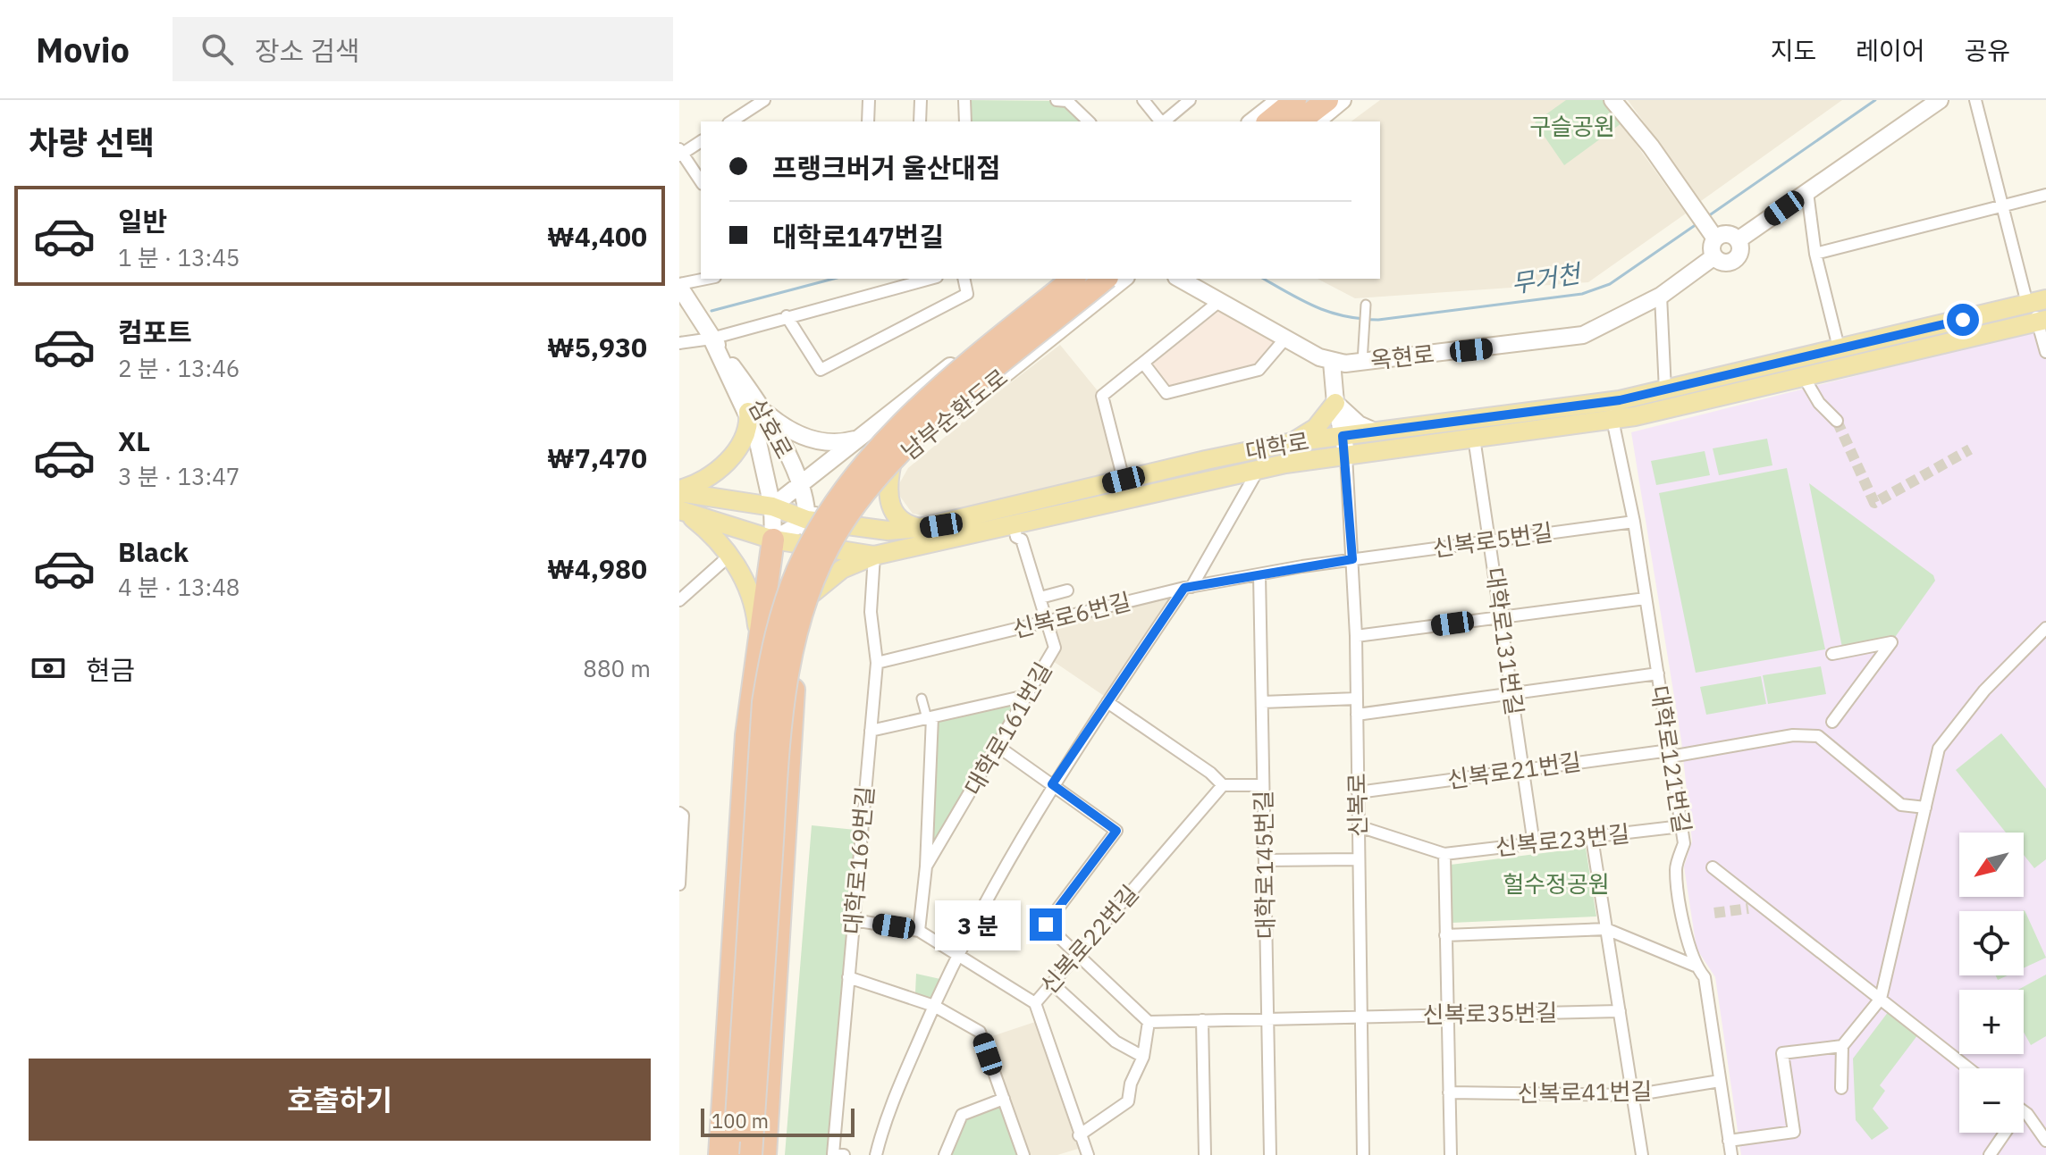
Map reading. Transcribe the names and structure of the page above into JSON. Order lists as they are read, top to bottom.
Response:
{
  "streets": {
    "main road": [
      "옥현로",
      "남부순환도로",
      "삼호로",
      "대학로"
    ],
    "street": [
      "신복로5번길",
      "신복로6번길",
      "대학로131번길",
      "대학로161번길",
      "대학로121번길",
      "신복로21번길",
      "신복로",
      "신복로23번길",
      "대학로169번길",
      "대학로145번길",
      "신복로22번길",
      "신복로35번길",
      "신복로41번길"
    ]
  },
  "crossings": [
    ["남부순환도로", "삼호로"],
    ["남부순환도로", "대학로"],
    ["삼호로", "대학로"],
    ["대학로", "대학로131번길"],
    ["대학로", "대학로161번길"],
    ["대학로", "대학로121번길"],
    ["대학로", "신복로"],
    ["대학로", "대학로169번길"],
    ["신복로5번길", "신복로6번길"],
    ["신복로5번길", "대학로131번길"],
    ["신복로5번길", "대학로121번길"],
    ["신복로5번길", "신복로"],
    ["신복로6번길", "대학로161번길"],
    ["신복로6번길", "신복로"],
    ["신복로6번길", "대학로169번길"],
    ["신복로6번길", "대학로145번길"],
    ["대학로131번길", "신복로21번길"],
    ["대학로131번길", "신복로23번길"],
    ["대학로121번길", "신복로21번길"],
    ["대학로121번길", "신복로23번길"],
    ["대학로121번길", "신복로41번길"],
    ["신복로21번길", "신복로"],
    ["신복로", "신복로23번길"],
    ["신복로", "신복로35번길"],
    ["대학로145번길", "신복로35번길"]
  ],
  "water": ["무거천"],
  "parks": ["구슬공원", "헐수정공원"],
  "scale_bar": "100 m",
  "north": "bottom left",
  "page": {
    "header": "Movio",
    "search": "장소 검색",
    "nav": ["지도", "레이어", "공유"],
    "heading": "차량 선택",
    "banner": ["프랭크버거 울산대점", "대학로147번길"],
    "list": [
      {
        "name": "일반",
        "note": "1 분 · 13:45",
        "value": "₩4,400"
      },
      {
        "name": "컴포트",
        "note": "2 분 · 13:46",
        "value": "₩5,930"
      },
      {
        "name": "XL",
        "note": "3 분 · 13:47",
        "value": "₩7,470"
      },
      {
        "name": "Black",
        "note": "4 분 · 13:48",
        "value": "₩4,980"
      }
    ],
    "pay": ["현금", "880 m"],
    "map_buttons": ["+", "−"],
    "bubble": "3 분",
    "buttons": "호출하기",
    "scale": "100 m"
  }
}
